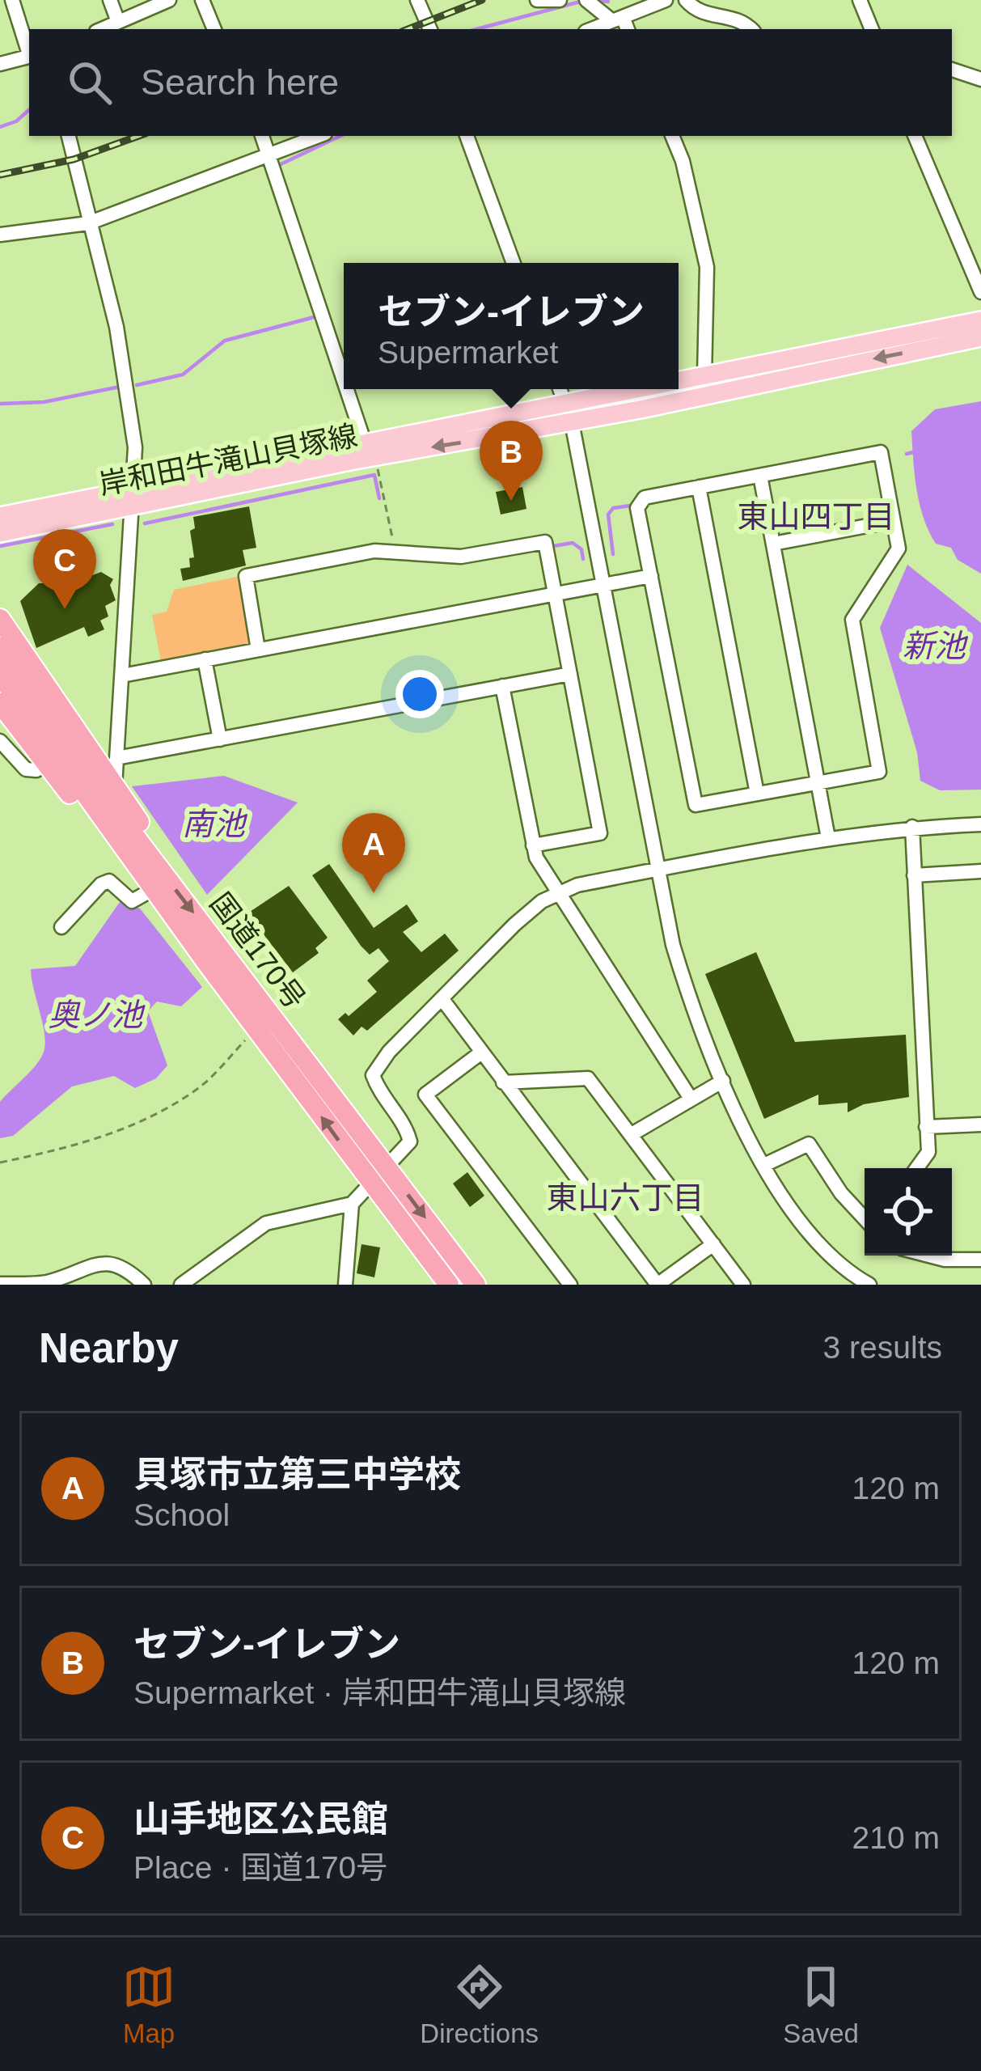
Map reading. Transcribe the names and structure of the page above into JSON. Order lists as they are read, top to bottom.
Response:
{
  "streets": {
    "highway": ["国道170号"],
    "main road": ["岸和田牛滝山貝塚線"]
  },
  "districts": ["東山四丁目", "東山六丁目"],
  "water": ["新池", "南池", "奥ノ池"],
  "page": {
    "search": "Search here",
    "popup": ["セブン-イレブン", "Supermarket"],
    "pins": ["B", "C", "A"],
    "heading": ["Nearby", "3 results"],
    "list": [
      {
        "mark": "A",
        "name": "貝塚市立第三中学校",
        "note": "School",
        "value": "120 m"
      },
      {
        "mark": "B",
        "name": "セブン-イレブン",
        "note": "Supermarket · 岸和田牛滝山貝塚線",
        "value": "120 m"
      },
      {
        "mark": "C",
        "name": "山手地区公民館",
        "note": "Place · 国道170号",
        "value": "210 m"
      }
    ],
    "nav": ["Map", "Directions", "Saved"]
  }
}
